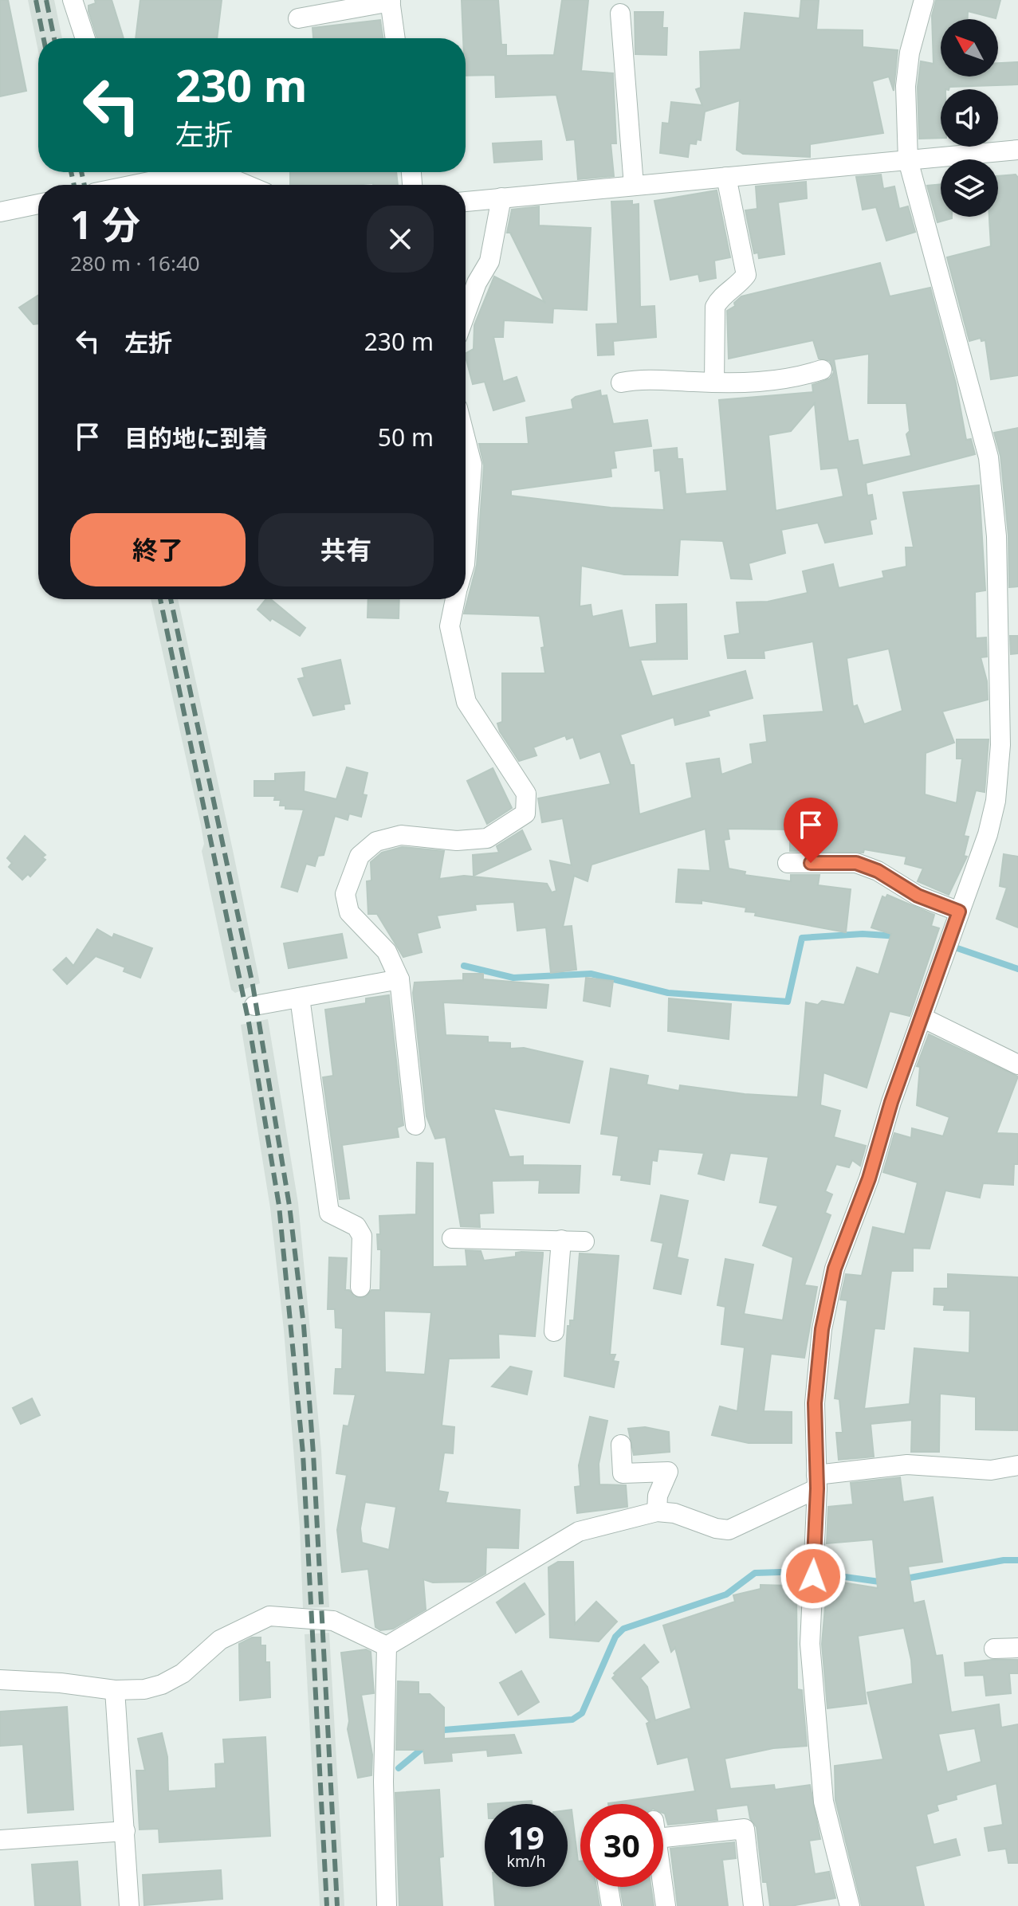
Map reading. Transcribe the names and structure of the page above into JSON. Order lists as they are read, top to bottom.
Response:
{
  "north": "top left",
  "page": {
    "turn": ["230 m", "左折"],
    "heading": ["1 分", "280 m · 16:40"],
    "list": [
      {
        "name": "左折",
        "value": "230 m"
      },
      {
        "name": "目的地に到着",
        "value": "50 m"
      }
    ],
    "buttons": ["終了", "共有"],
    "speed": "19 km/h",
    "limit": "30"
  }
}
